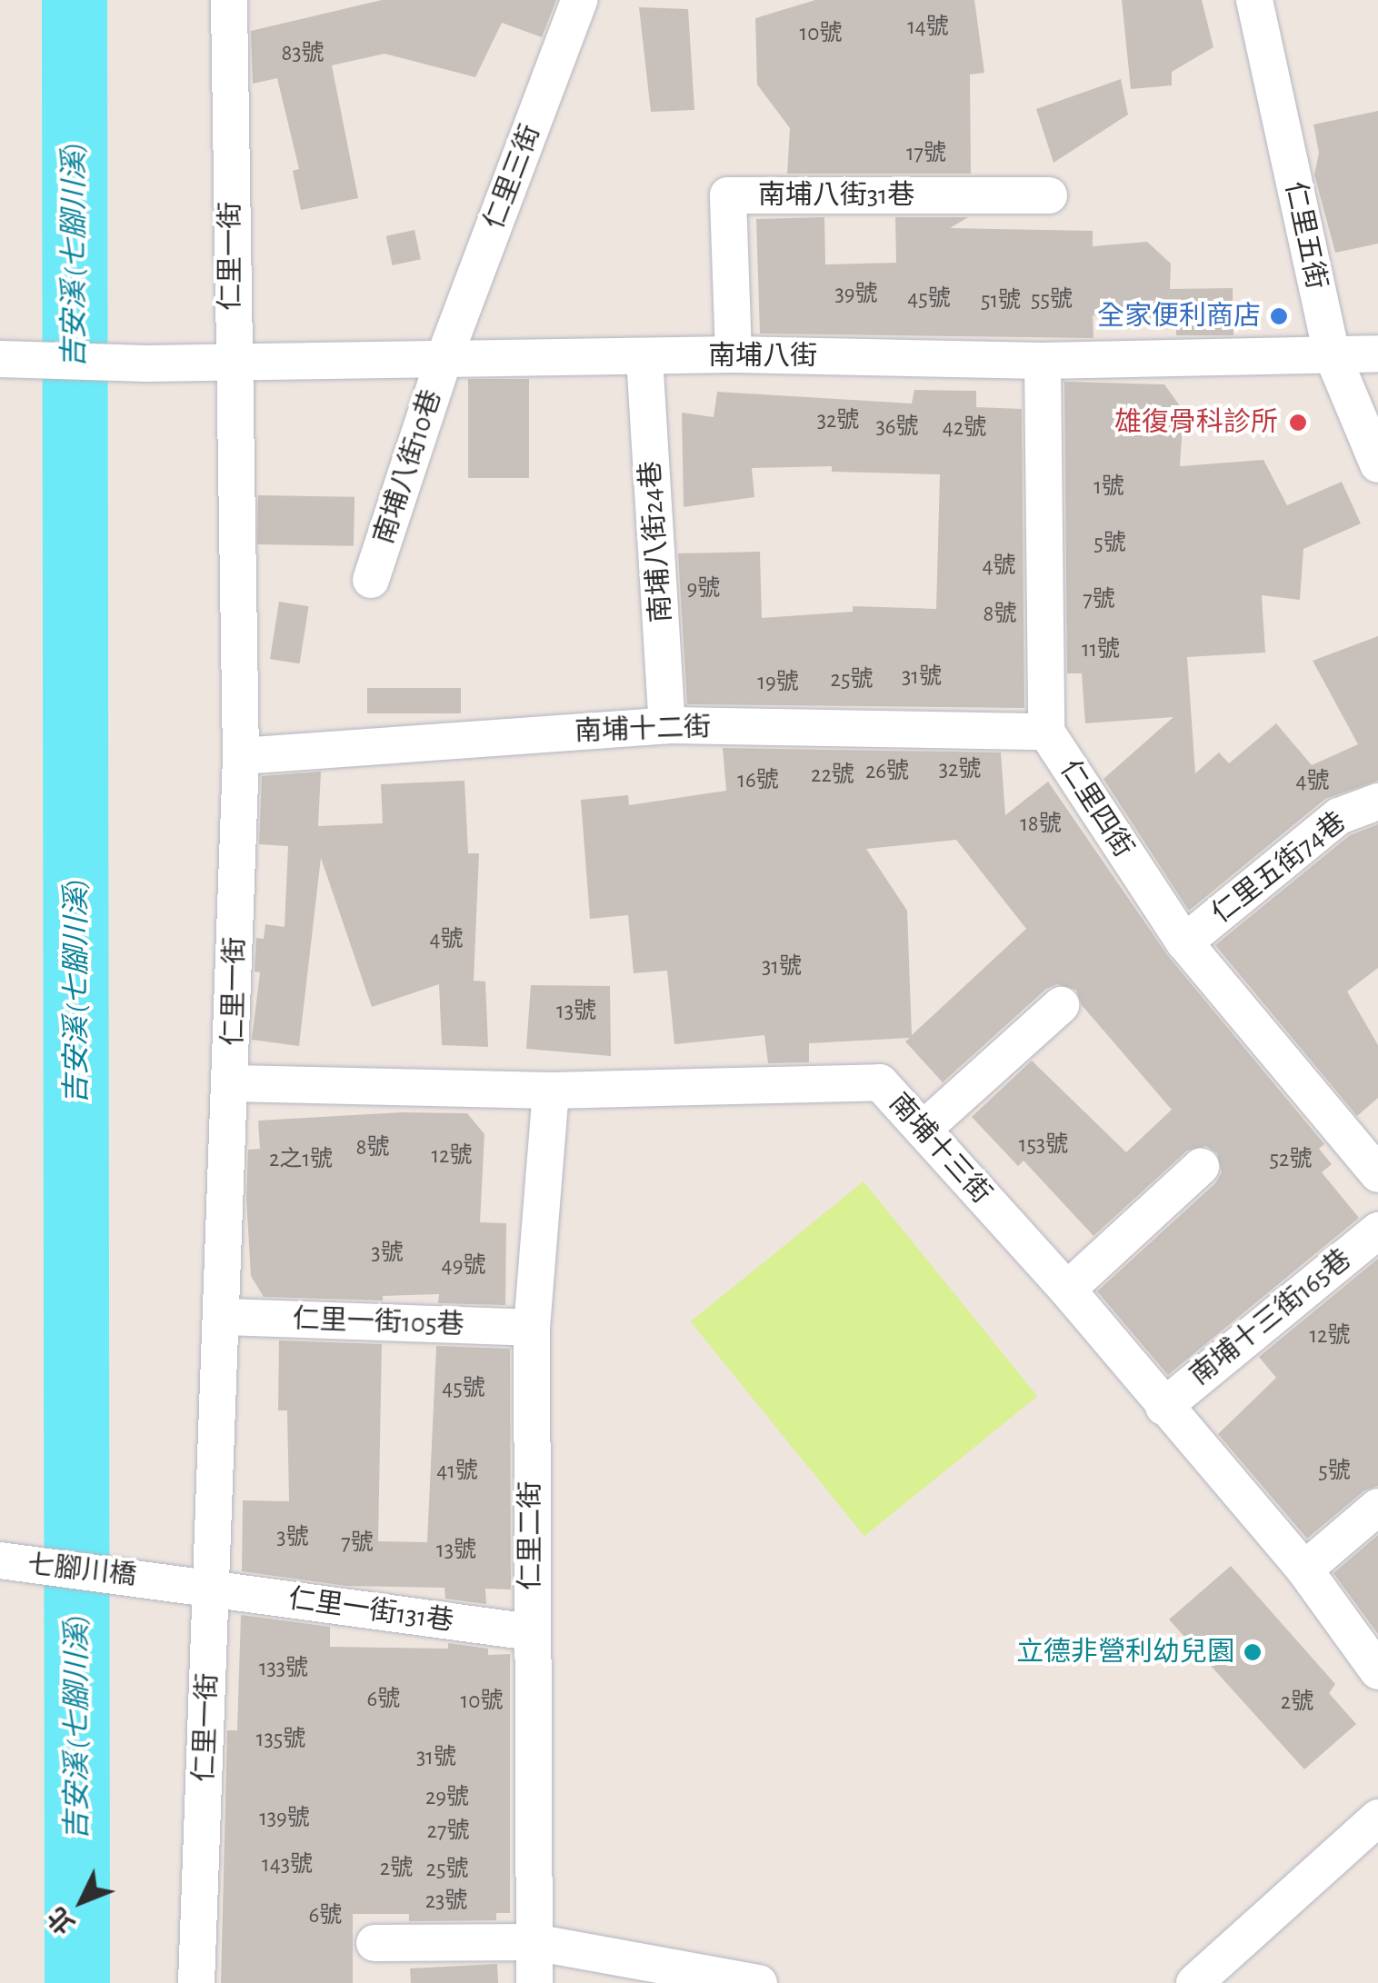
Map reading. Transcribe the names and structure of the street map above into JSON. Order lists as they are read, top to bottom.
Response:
{
  "streets": {
    "street": [
      "仁里三街",
      "南埔八街31巷",
      "仁里五街",
      "仁里一街",
      "南埔八街",
      "南埔八街10巷",
      "南埔八街24巷",
      "南埔十二街",
      "仁里四街",
      "仁里五街74巷",
      "南埔十三街",
      "南埔十三街165巷",
      "仁里一街105巷",
      "仁里二街",
      "七腳川橋",
      "仁里一街131巷"
    ]
  },
  "crossings": [
    ["仁里三街", "南埔八街"],
    ["仁里三街", "南埔八街10巷"],
    ["南埔八街31巷", "南埔八街"],
    ["仁里五街", "南埔八街"],
    ["仁里一街", "南埔八街"],
    ["仁里一街", "南埔十二街"],
    ["仁里一街", "南埔十三街"],
    ["仁里一街", "仁里一街105巷"],
    ["仁里一街", "七腳川橋"],
    ["仁里一街", "仁里一街131巷"],
    ["南埔八街", "南埔八街10巷"],
    ["南埔八街", "南埔八街24巷"],
    ["南埔八街", "仁里四街"],
    ["南埔八街24巷", "南埔十二街"],
    ["南埔十二街", "仁里四街"],
    ["仁里四街", "仁里五街74巷"],
    ["南埔十三街", "南埔十三街165巷"],
    ["南埔十三街", "仁里二街"],
    ["仁里一街105巷", "仁里二街"],
    ["仁里二街", "仁里一街131巷"],
    ["七腳川橋", "仁里一街131巷"]
  ],
  "water": ["吉安溪 (七腳川溪)"],
  "places": ["全家便利商店", "雄復骨科診所", "立德非營利幼兒園"],
  "house_numbers": [
    "14號",
    "10號",
    "83號",
    "17號",
    "39號",
    "45號",
    "55號",
    "51號",
    "32號",
    "36號",
    "42號",
    "1號",
    "5號",
    "4號",
    "9號",
    "7號",
    "8號",
    "11號",
    "31號",
    "25號",
    "19號",
    "32號",
    "26號",
    "22號",
    "16號",
    "4號",
    "18號",
    "4號",
    "31號",
    "13號",
    "153號",
    "8號",
    "12號",
    "2之1號",
    "52號",
    "3號",
    "49號",
    "12號",
    "45號",
    "41號",
    "5號",
    "3號",
    "7號",
    "13號",
    "133號",
    "6號",
    "10號",
    "2號",
    "135號",
    "31號",
    "29號",
    "139號",
    "27號",
    "143號",
    "2號",
    "25號",
    "23號",
    "6號"
  ],
  "north": "bottom left"
}
